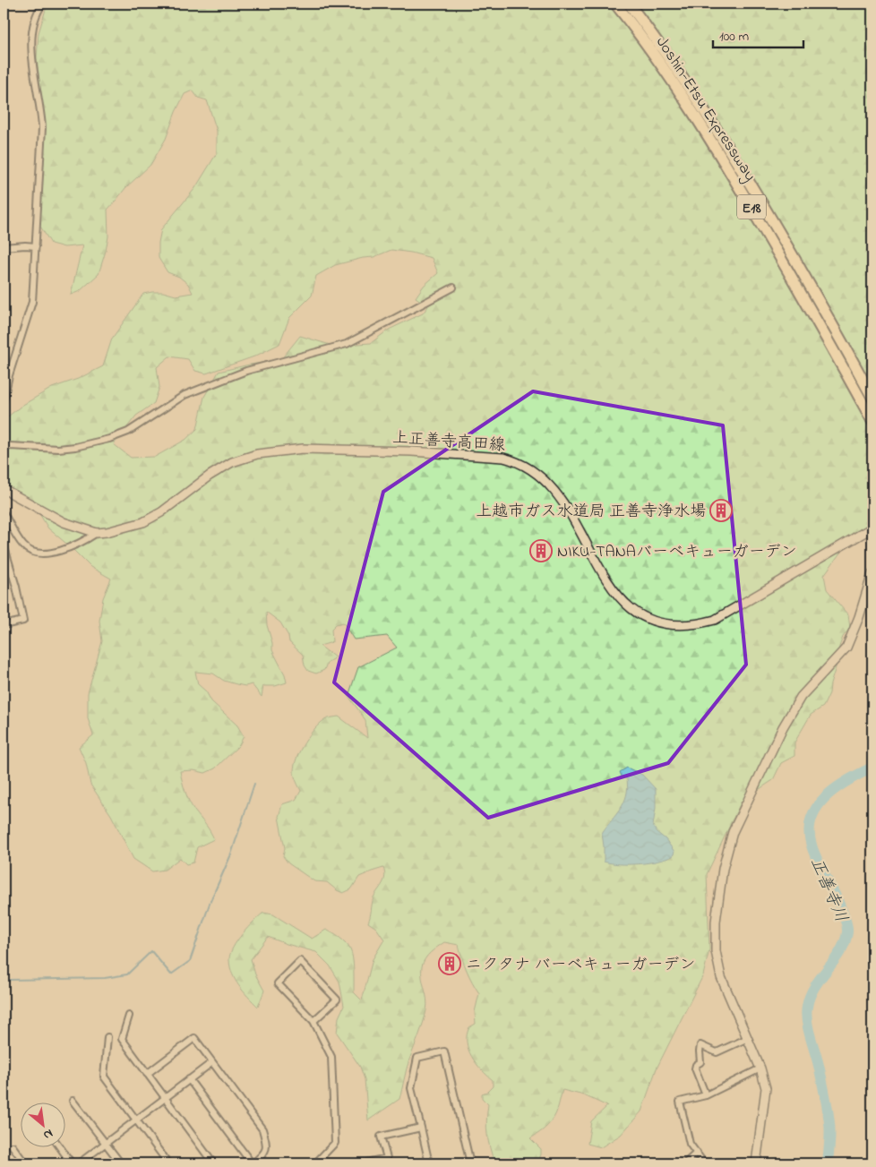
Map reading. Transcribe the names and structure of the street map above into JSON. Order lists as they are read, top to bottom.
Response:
{
  "streets": {
    "highway": ["Joshin-Etsu Expressway", "E18"],
    "main road": ["上正善寺高田線"]
  },
  "water": ["正善寺川"],
  "places": {
    "building": ["上越市ガス水道局 正善寺浄水場", "NIKU-TANAバーベキューガーデン", "ニクタナ バーベキューガーデン"]
  },
  "scale_bar": "100 m",
  "north": "bottom right"
}
